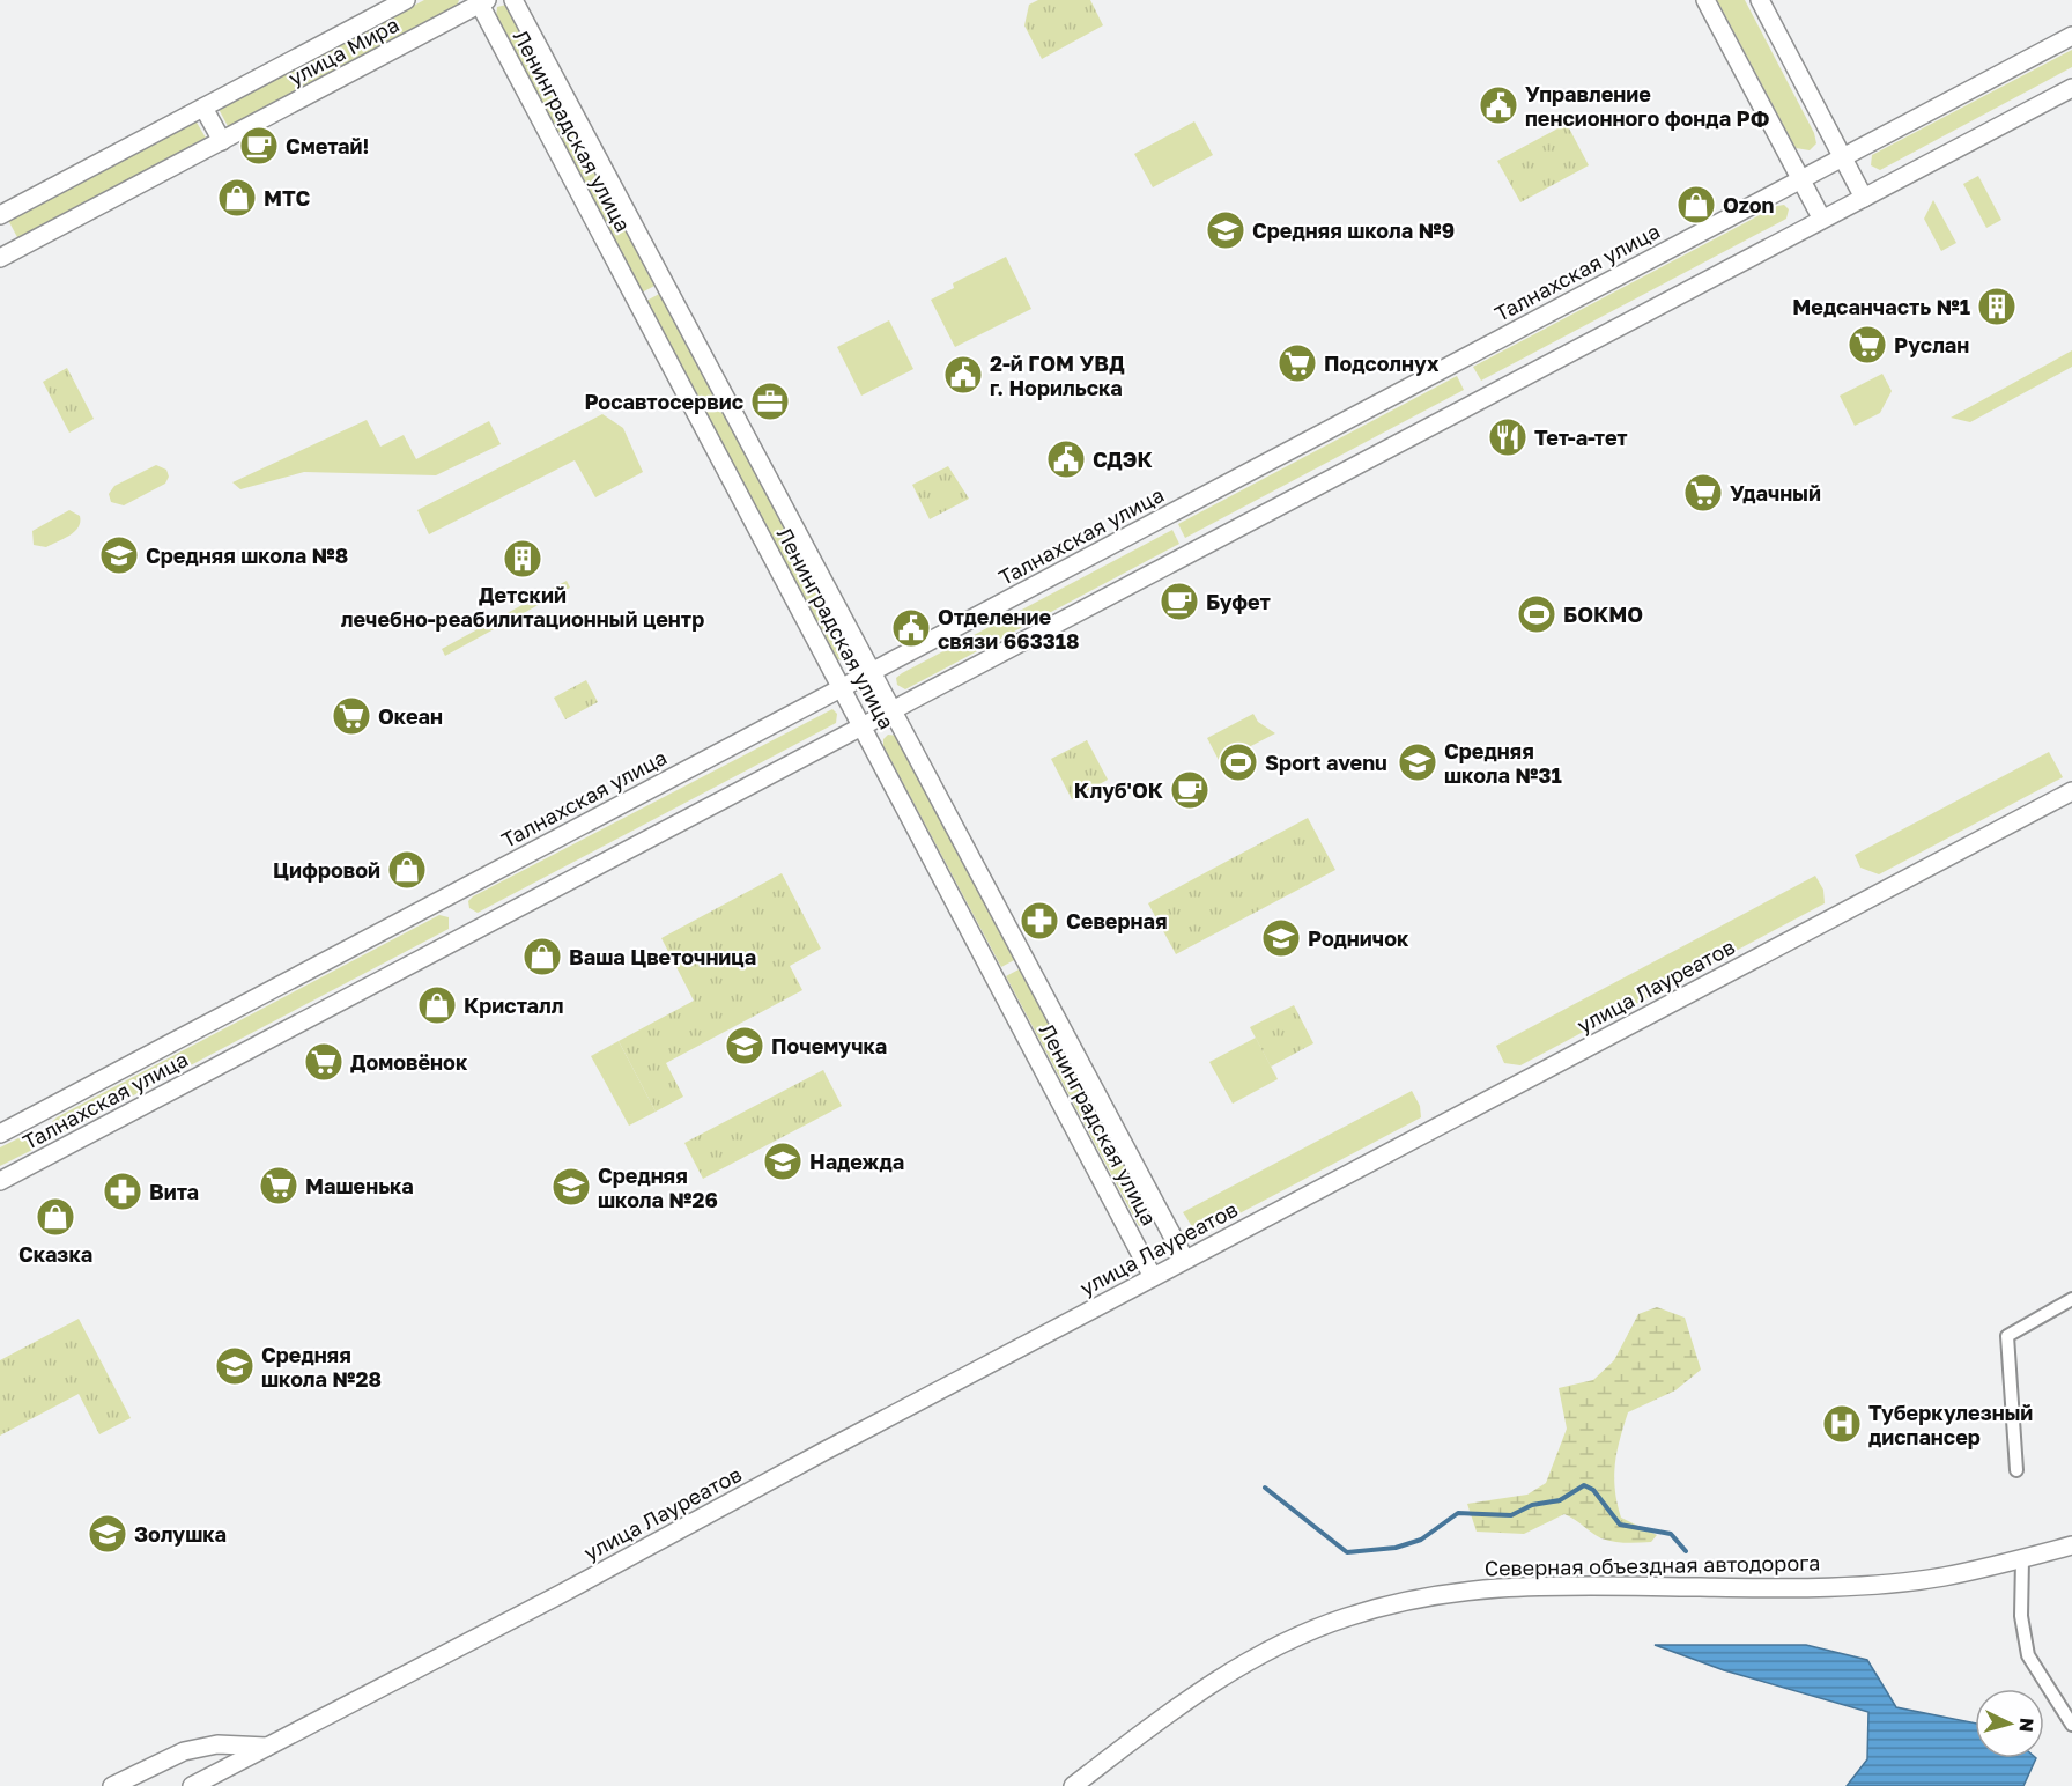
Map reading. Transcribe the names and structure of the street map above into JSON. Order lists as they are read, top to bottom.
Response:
{
  "streets": {
    "street": [
      "улица Мира",
      "Ленинградская улица",
      "Талнахская улица",
      "улица Лауреатов",
      "Северная объездная автодорога"
    ]
  },
  "crossings": [
    ["улица Мира", "Ленинградская улица"],
    ["Ленинградская улица", "Талнахская улица"],
    ["Ленинградская улица", "улица Лауреатов"]
  ],
  "places": {
    "public building": [
      "Управление пенсионного фонда РФ",
      "2-й ГОМ УВД г. Норильска",
      "СДЭК",
      "Отделение связи 663318"
    ],
    "cafe": ["Сметай!", "Буфет", "Клуб'ОК"],
    "shop": [
      "МТС",
      "Ozon",
      "Цифровой",
      "Ваша Цветочница",
      "Кристалл",
      "Сказка"
    ],
    "school or university": [
      "Средняя школа №9",
      "Средняя школа №8",
      "Средняя школа №31",
      "Родничок",
      "Почемучка",
      "Надежда",
      "Средняя школа №26",
      "Средняя школа №28",
      "Золушка"
    ],
    "building": ["Медсанчасть №1", "Детский лечебно-реабилитационный центр"],
    "supermarket": [
      "Руслан",
      "Подсолнух",
      "Удачный",
      "Океан",
      "Домовёнок",
      "Машенька"
    ],
    "office": ["Росавтосервис"],
    "restaurant": ["Тет-а-тет"],
    "sports": ["БОКМО", "Sport avenu"],
    "pharmacy": ["Северная", "Вита"],
    "hospital": ["Туберкулезный диспансер"]
  },
  "north": "right"
}
